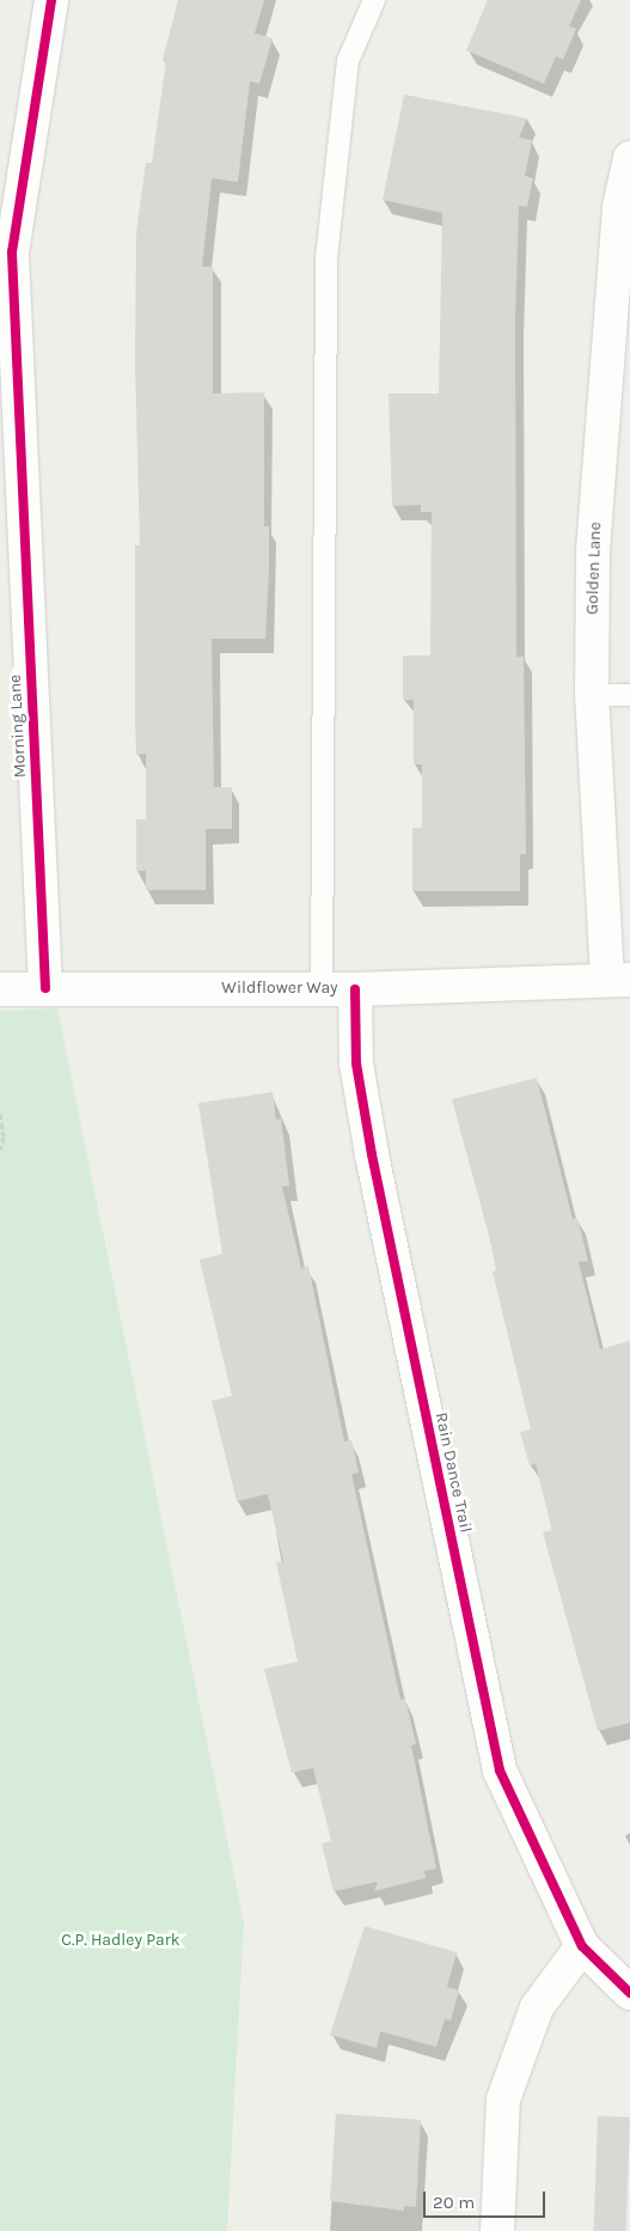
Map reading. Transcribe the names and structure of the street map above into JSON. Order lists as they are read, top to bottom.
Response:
{
  "streets": {
    "street": [
      "Golden Lane",
      "Morning Lane",
      "Wildflower Way",
      "Rain Dance Trail"
    ]
  },
  "crossings": [
    ["Golden Lane", "Wildflower Way"],
    ["Morning Lane", "Wildflower Way"],
    ["Wildflower Way", "Rain Dance Trail"]
  ],
  "parks": ["C.P. Hadley Park"],
  "scale_bar": "20 m"
}
